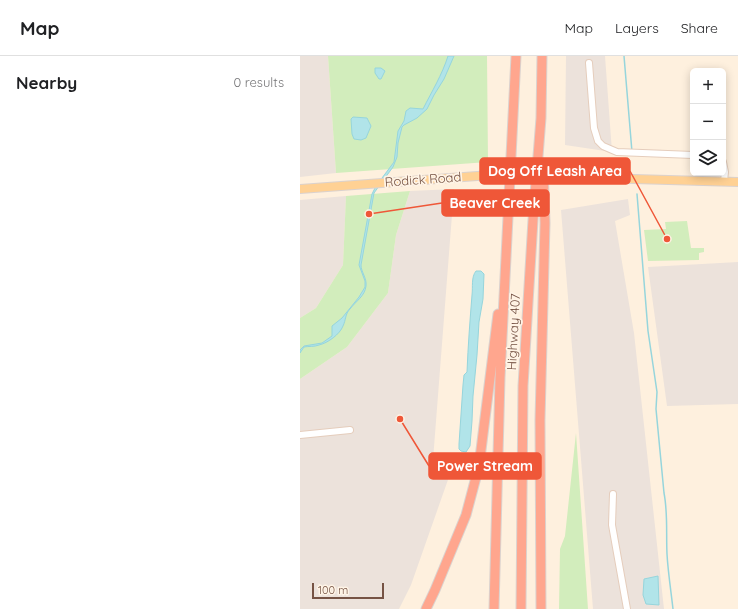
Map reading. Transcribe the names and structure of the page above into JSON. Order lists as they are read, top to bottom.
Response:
{
  "streets": {
    "highway": ["Highway 407"],
    "main road": ["Rodick Road"]
  },
  "places": ["Beaver Creek", "Dog Off Leash Area", "Power Stream"],
  "scale_bar": "100 m",
  "page": {
    "header": "Map",
    "nav": ["Map", "Layers", "Share"],
    "heading": ["Nearby", "0 results"],
    "map_buttons": ["+", "−"],
    "scale": "100 m"
  }
}
